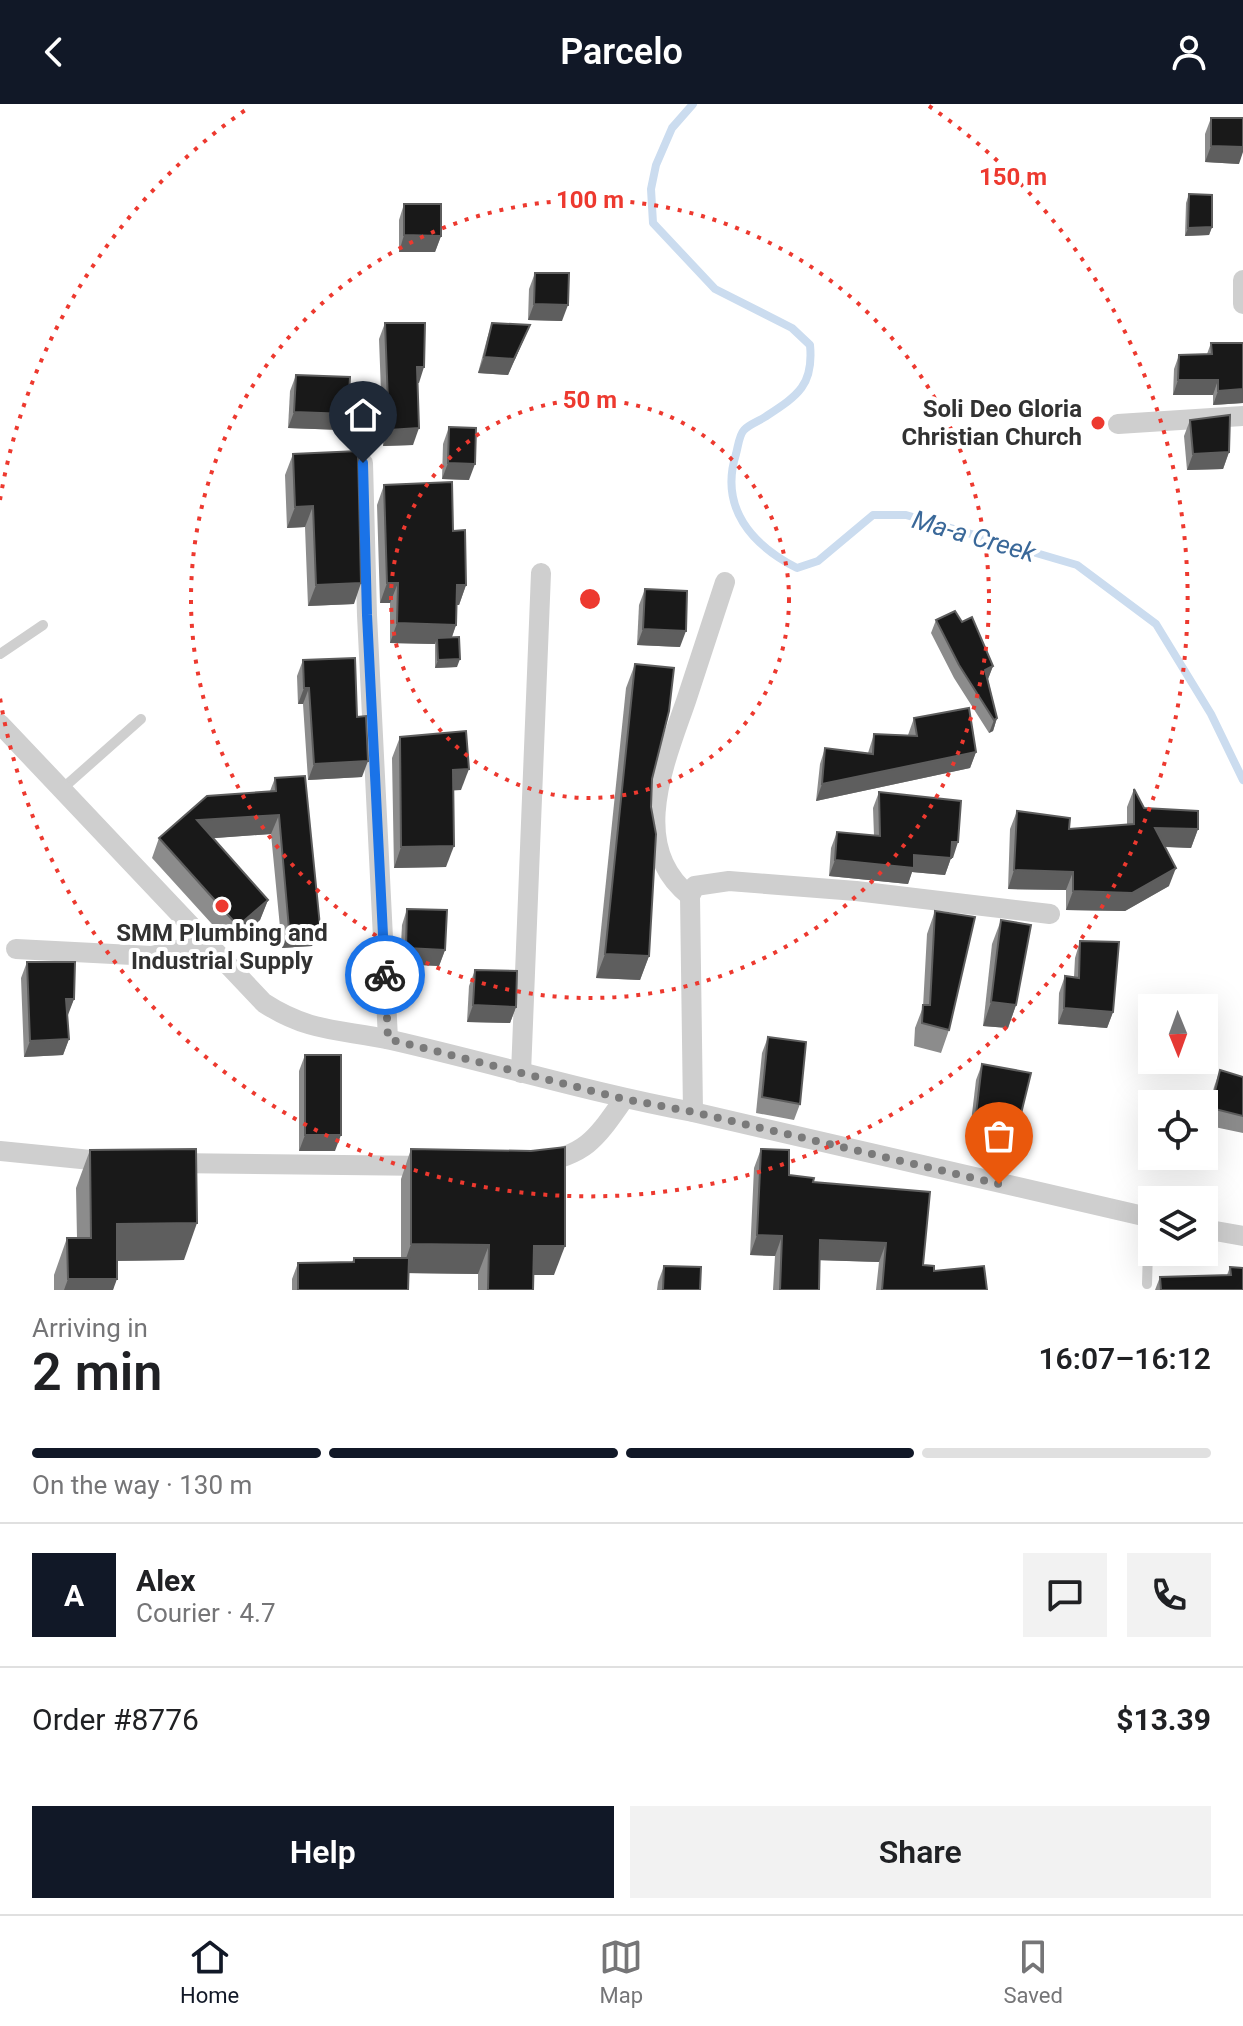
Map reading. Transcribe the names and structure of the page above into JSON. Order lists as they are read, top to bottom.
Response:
{
  "water": ["Ma-a Creek"],
  "places": ["Soli Deo Gloria Christian Church", "SMM Plumbing and Industrial Supply"],
  "north": "bottom",
  "page": {
    "header": "Parcelo",
    "heading": ["2 min", "Arriving in", "16:07–16:12"],
    "panel": [
      "Alex",
      "Courier · 4.7",
      "Order #8776",
      "$13.39"
    ],
    "bar": "On the way · 130 m",
    "round": "A",
    "buttons": ["Help", "Share"],
    "tabs": ["Home", "Map", "Saved"]
  },
  "rings": ["150 m", "100 m", "50 m"]
}
